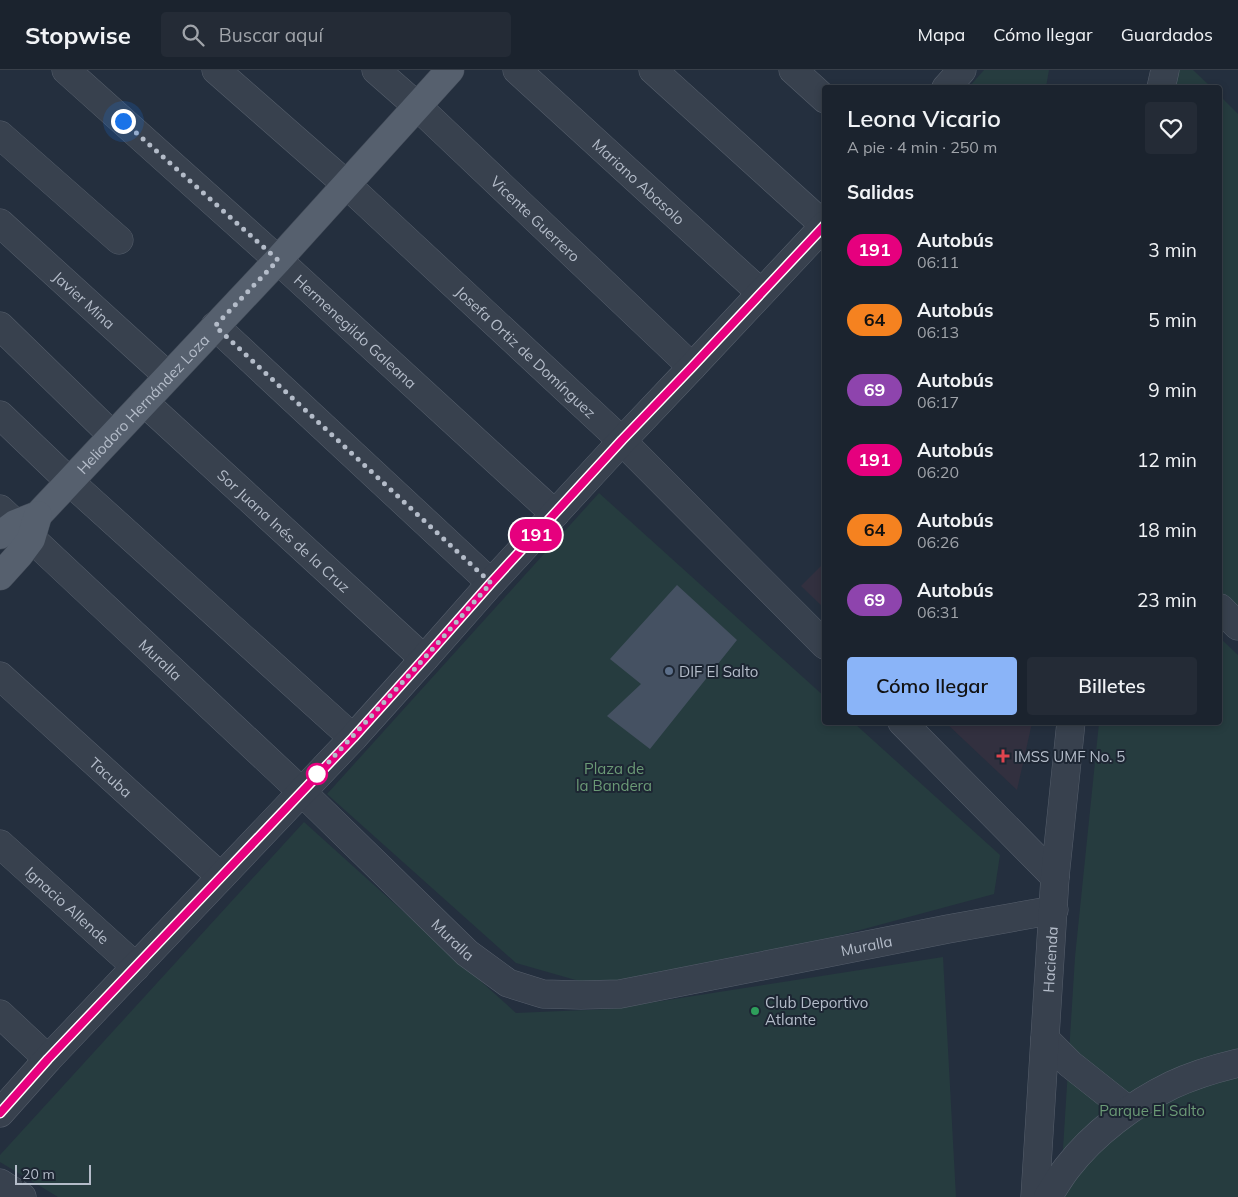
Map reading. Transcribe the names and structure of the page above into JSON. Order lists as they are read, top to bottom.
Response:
{
  "streets": {
    "main road": ["Heliodoro Hernández Loza"],
    "street": [
      "Mariano Abasolo",
      "Vicente Guerrero",
      "Javier Mina",
      "Hermenegildo Galeana",
      "Josefa Ortiz de Domínguez",
      "Sor Juana Inés de la Cruz",
      "Muralla",
      "Tacuba",
      "Ignacio Allende",
      "Hacienda"
    ]
  },
  "crossings": [
    ["Vicente Guerrero", "Heliodoro Hernández Loza"],
    ["Javier Mina", "Heliodoro Hernández Loza"],
    ["Hermenegildo Galeana", "Heliodoro Hernández Loza"],
    ["Josefa Ortiz de Domínguez", "Heliodoro Hernández Loza"],
    ["Heliodoro Hernández Loza", "Sor Juana Inés de la Cruz"],
    ["Heliodoro Hernández Loza", "Muralla"],
    ["Muralla", "Hacienda"]
  ],
  "parks": ["Plaza de la Bandera", "Parque El Salto"],
  "places": {
    "other": ["DIF El Salto", "Club Deportivo Atlante"],
    "health": ["IMSS UMF No. 5"]
  },
  "lines": ["bus line 191"],
  "scale_bar": "20 m",
  "page": {
    "header": "Stopwise",
    "search": "Buscar aquí",
    "nav": ["Mapa", "Cómo llegar", "Guardados"],
    "on_map": "191",
    "heading": [
      ["Leona Vicario", "A pie · 4 min · 250 m"],
      "Salidas"
    ],
    "list": [
      {
        "mark": "191",
        "name": "Autobús",
        "note": "06:11",
        "value": "3 min"
      },
      {
        "mark": "64",
        "name": "Autobús",
        "note": "06:13",
        "value": "5 min"
      },
      {
        "mark": "69",
        "name": "Autobús",
        "note": "06:17",
        "value": "9 min"
      },
      {
        "mark": "191",
        "name": "Autobús",
        "note": "06:20",
        "value": "12 min"
      },
      {
        "mark": "64",
        "name": "Autobús",
        "note": "06:26",
        "value": "18 min"
      },
      {
        "mark": "69",
        "name": "Autobús",
        "note": "06:31",
        "value": "23 min"
      }
    ],
    "buttons": ["Cómo llegar", "Billetes"],
    "scale": "20 m"
  }
}
